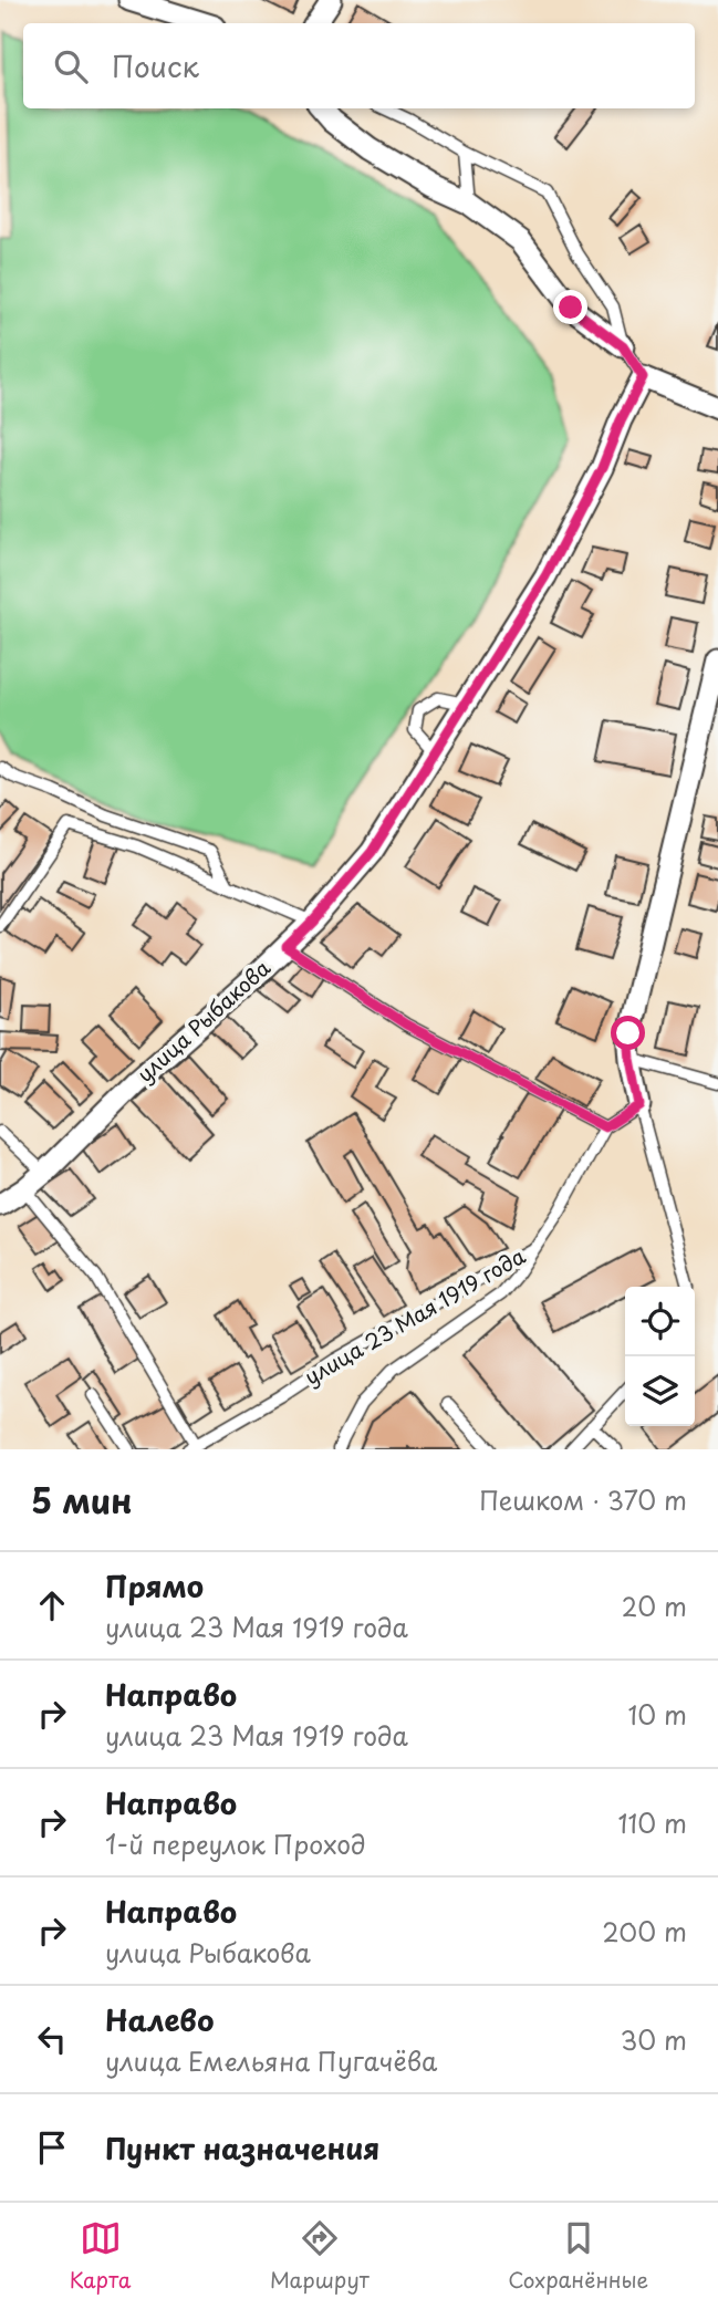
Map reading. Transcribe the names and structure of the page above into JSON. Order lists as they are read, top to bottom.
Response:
{
  "streets": {
    "street": ["улица Рыбакова"],
    "lane": ["улица 23 Мая 1919 года"]
  },
  "page": {
    "search": "Поиск",
    "heading": ["5 мин", "Пешком · 370 m"],
    "list": [
      ["Прямо", "улица 23 Мая 1919 года", "20 m"],
      ["Направо", "улица 23 Мая 1919 года", "10 m"],
      ["Направо", "1-й переулок Проход", "110 m"],
      ["Направо", "улица Рыбакова", "200 m"],
      ["Налево", "улица Емельяна Пугачёва", "30 m"],
      "Пункт назначения"
    ],
    "nav": ["Карта", "Маршрут", "Сохранённые"]
  }
}
